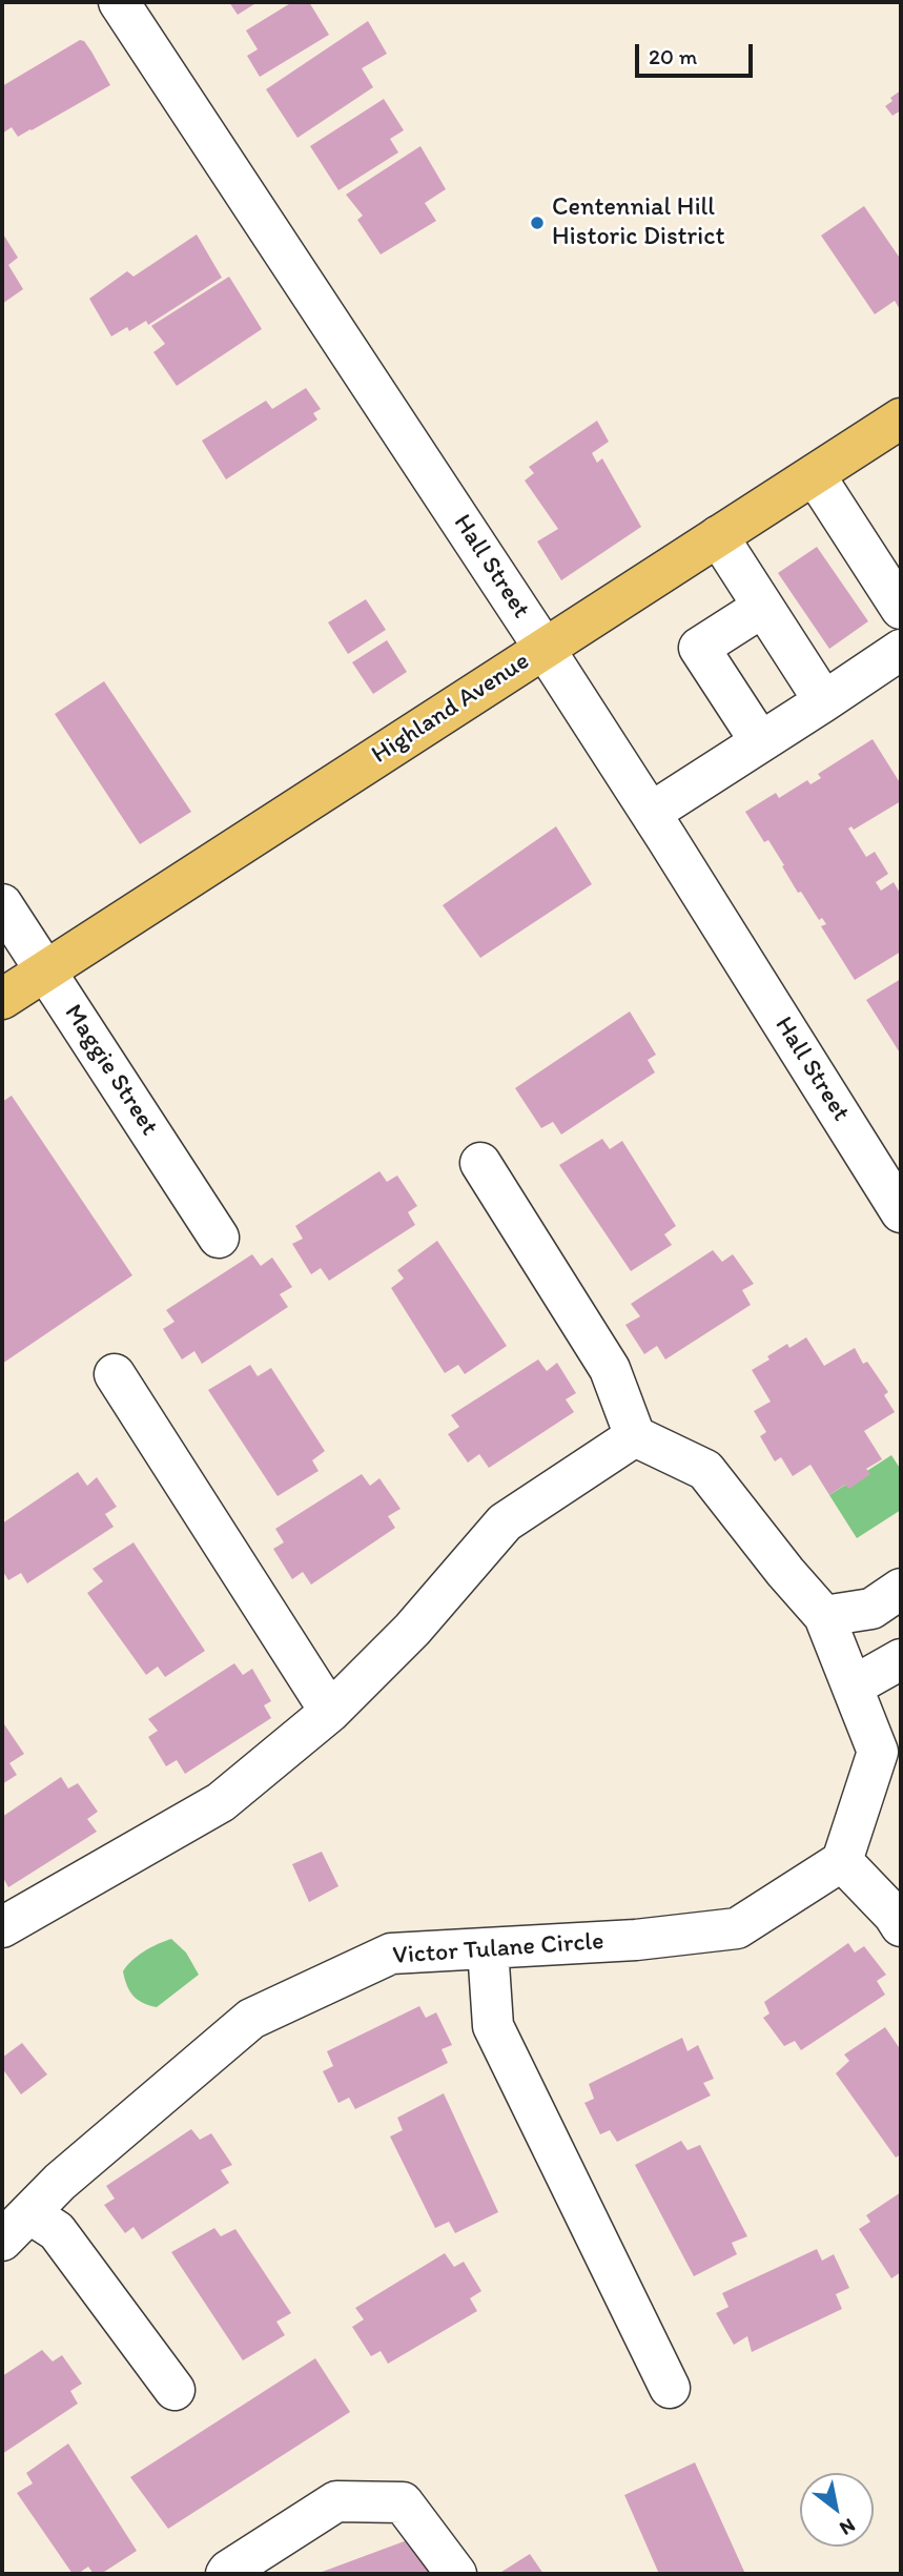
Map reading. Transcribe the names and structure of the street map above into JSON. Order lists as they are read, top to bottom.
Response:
{
  "streets": {
    "main road": ["Highland Avenue"],
    "street": ["Hall Street", "Maggie Street", "Victor Tulane Circle"]
  },
  "crossings": [
    ["Hall Street", "Highland Avenue"],
    ["Highland Avenue", "Maggie Street"]
  ],
  "places": ["Centennial Hill Historic District"],
  "scale_bar": "20 m",
  "north": "bottom right"
}
